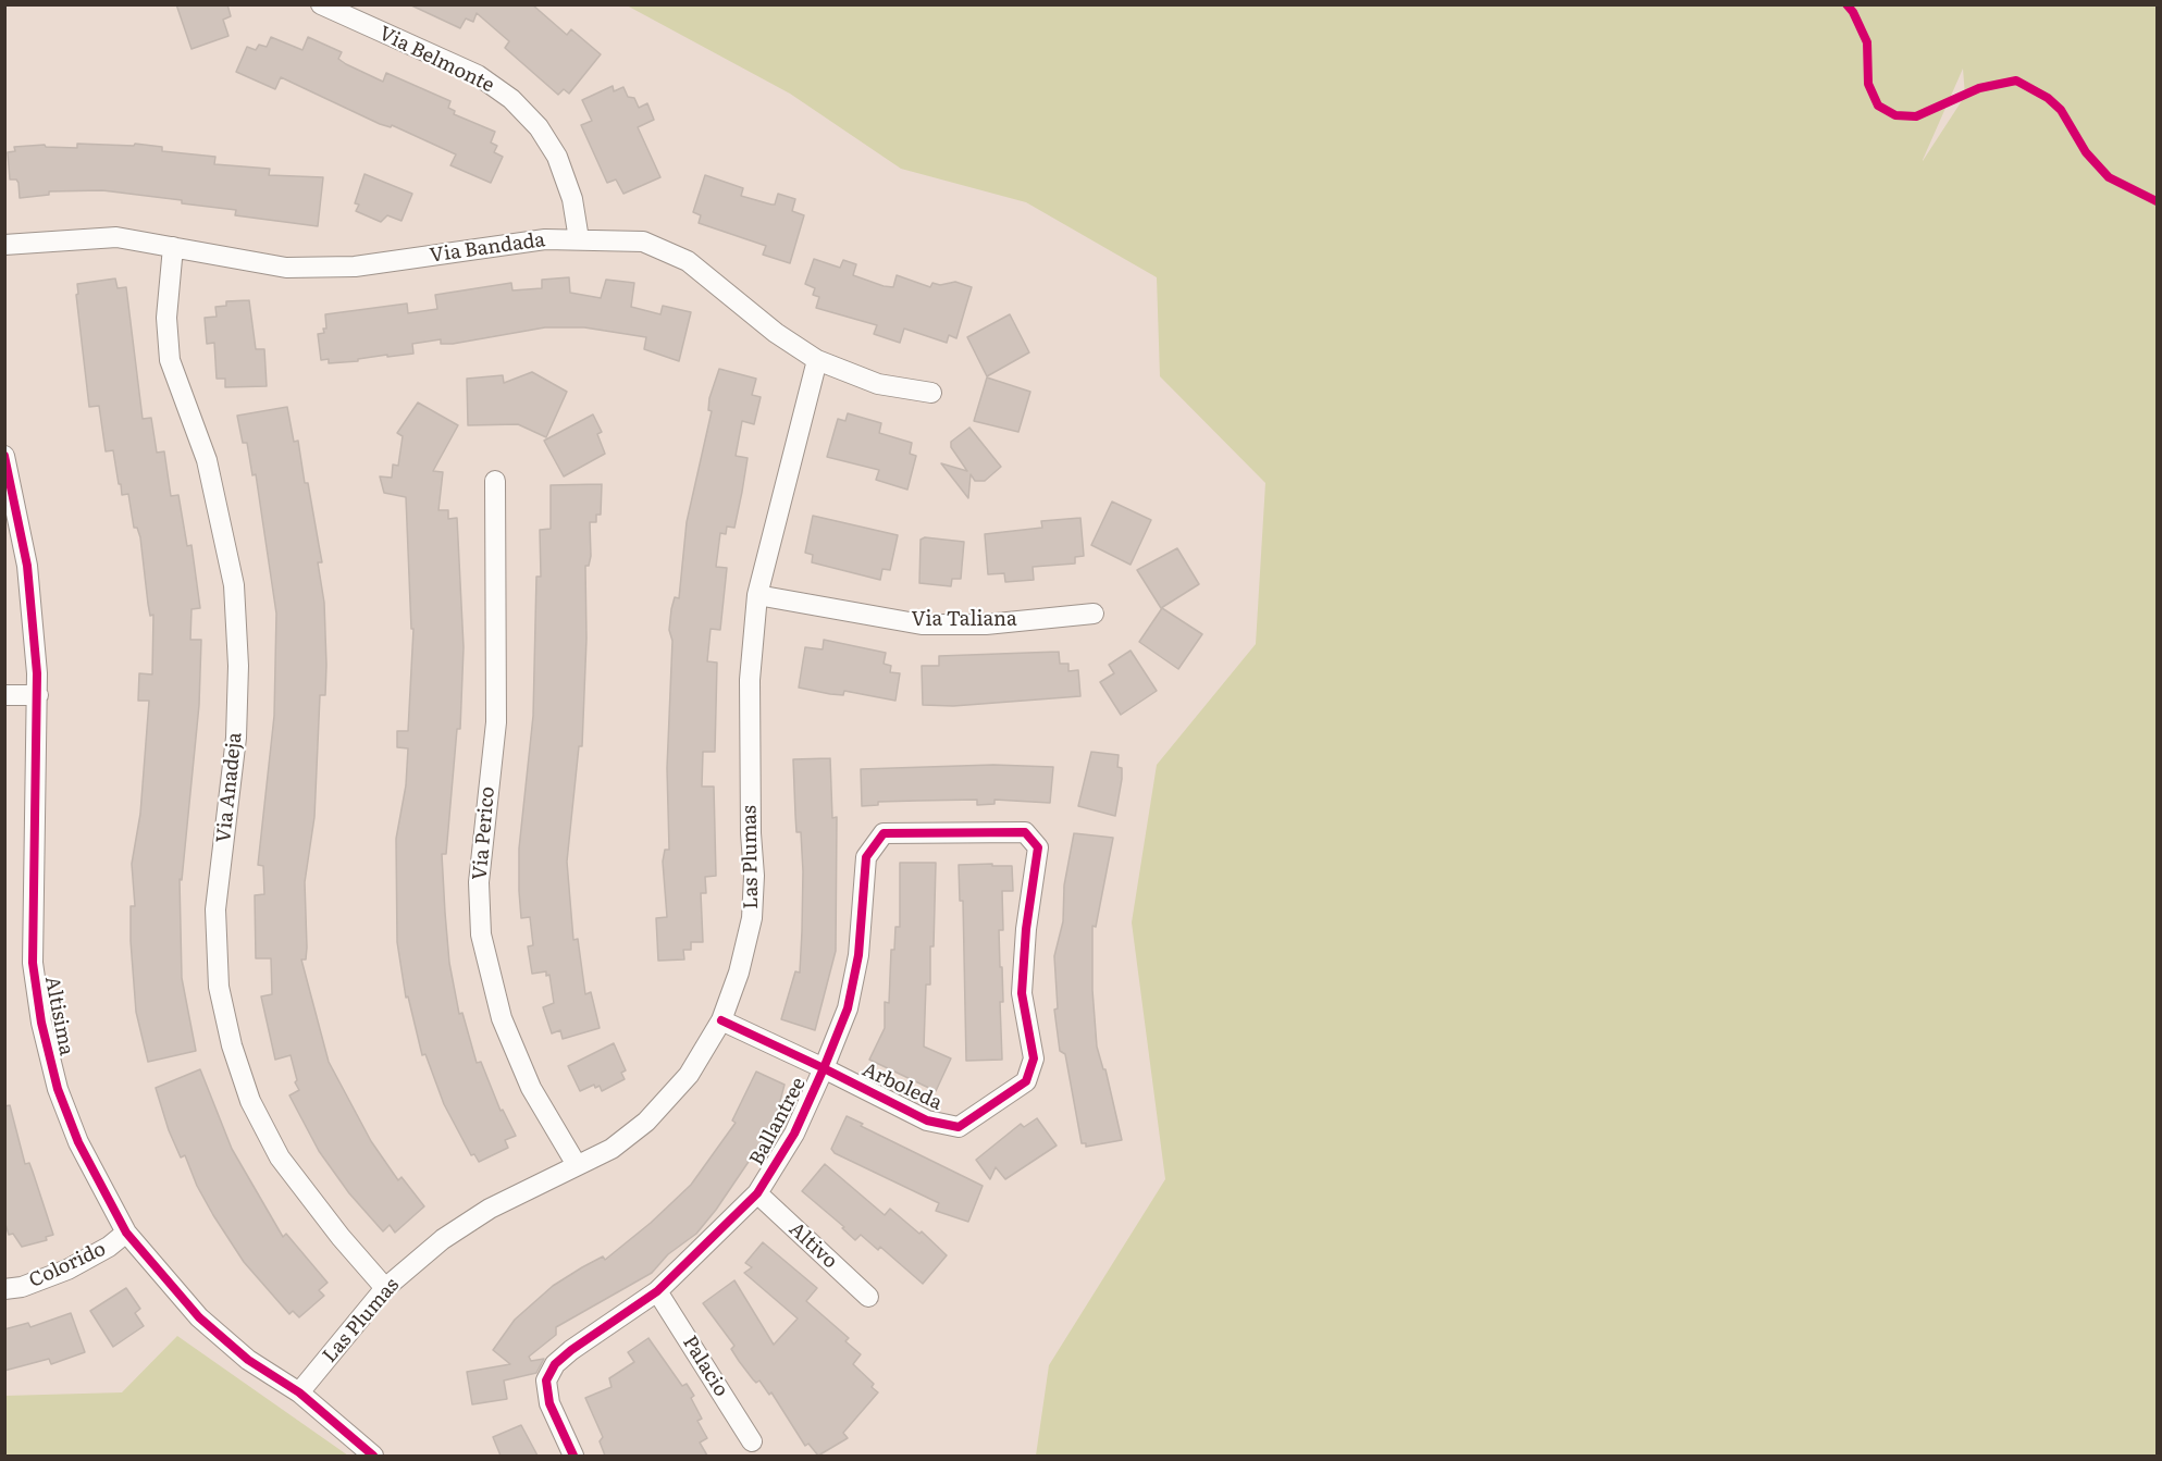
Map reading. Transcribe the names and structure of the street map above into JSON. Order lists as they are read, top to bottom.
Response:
{
  "streets": {
    "street": [
      "Via Belmonte",
      "Via Bandada",
      "Via Taliana",
      "Via Anadeja",
      "Via Perico",
      "Las Plumas",
      "Altisima",
      "Arboleda",
      "Ballantree",
      "Altivo",
      "Colorido",
      "Palacio"
    ]
  },
  "crossings": [
    ["Via Belmonte", "Via Bandada"],
    ["Via Bandada", "Via Anadeja"],
    ["Via Bandada", "Las Plumas"],
    ["Via Taliana", "Las Plumas"],
    ["Via Anadeja", "Las Plumas"],
    ["Via Perico", "Las Plumas"],
    ["Las Plumas", "Altisima"],
    ["Las Plumas", "Arboleda"],
    ["Altisima", "Colorido"],
    ["Arboleda", "Ballantree"],
    ["Ballantree", "Altivo"],
    ["Ballantree", "Palacio"]
  ]
}
